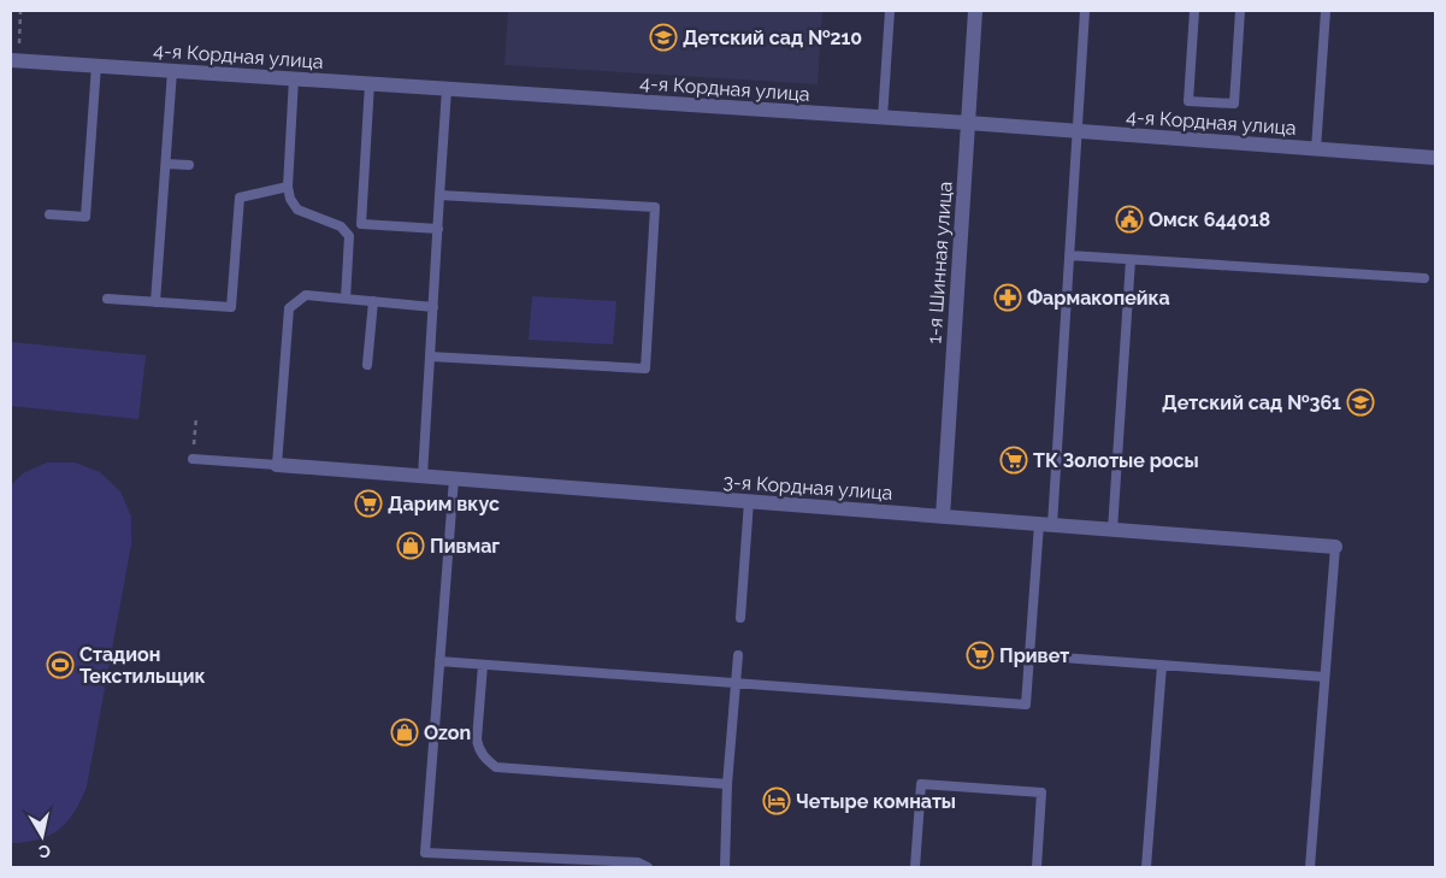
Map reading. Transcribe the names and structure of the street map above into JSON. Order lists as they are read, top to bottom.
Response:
{
  "streets": {
    "street": ["4-я Кордная улица", "1-я Шинная улица", "3-я Кордная улица"]
  },
  "crossings": [
    ["4-я Кордная улица", "1-я Шинная улица"],
    ["1-я Шинная улица", "3-я Кордная улица"]
  ],
  "places": {
    "school or university": ["Детский сад №210", "Детский сад №361"],
    "public building": ["Омск 644018"],
    "pharmacy": ["Фармакопейка"],
    "supermarket": ["ТК Золотые росы", "Дарим вкус", "Привет"],
    "shop": ["Пивмаг", "Ozon"],
    "sports": ["Стадион Текстильщик"],
    "hotel": ["Четыре комнаты"]
  },
  "north": "bottom"
}
